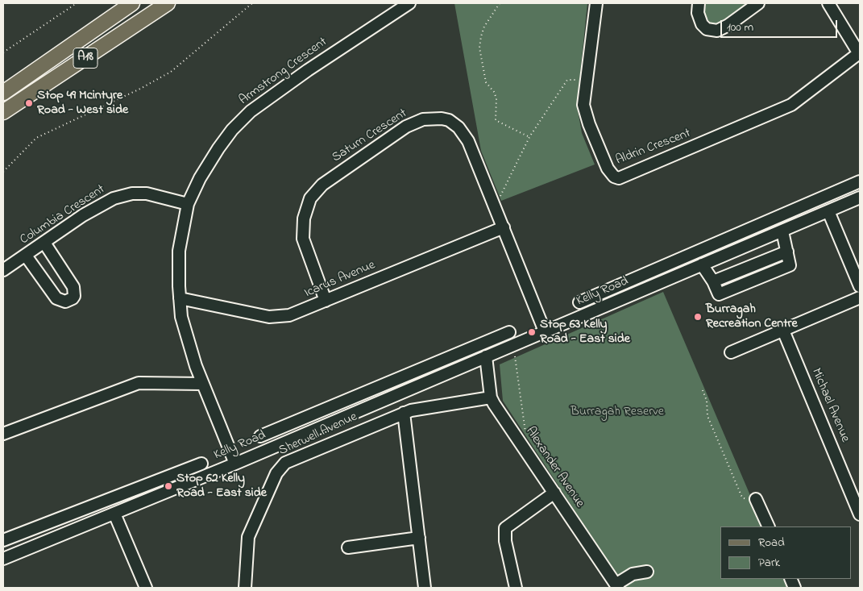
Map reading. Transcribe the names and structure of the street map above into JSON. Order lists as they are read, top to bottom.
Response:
{
  "streets": {
    "main road": ["A18"],
    "street": [
      "Armstrong Crescent",
      "Saturn Crescent",
      "Aldrin Crescent",
      "Columbia Crescent",
      "Icarus Avenue",
      "Kelly Road",
      "Michael Avenue",
      "Sherwell Avenue",
      "Alexander Avenue"
    ]
  },
  "crossings": [
    ["Armstrong Crescent", "Columbia Crescent"],
    ["Armstrong Crescent", "Icarus Avenue"],
    ["Armstrong Crescent", "Kelly Road"],
    ["Saturn Crescent", "Icarus Avenue"],
    ["Saturn Crescent", "Kelly Road"],
    ["Kelly Road", "Alexander Avenue"],
    ["Sherwell Avenue", "Alexander Avenue"]
  ],
  "parks": ["Burragah Reserve"],
  "places": [
    "Stop 49 Mcintyre Road - West side",
    "Burragah Recreation Centre",
    "Stop 63 Kelly Road - East side",
    "Stop 62 Kelly Road - East side"
  ],
  "legend": ["Road", "Park"],
  "scale_bar": "100 m"
}
